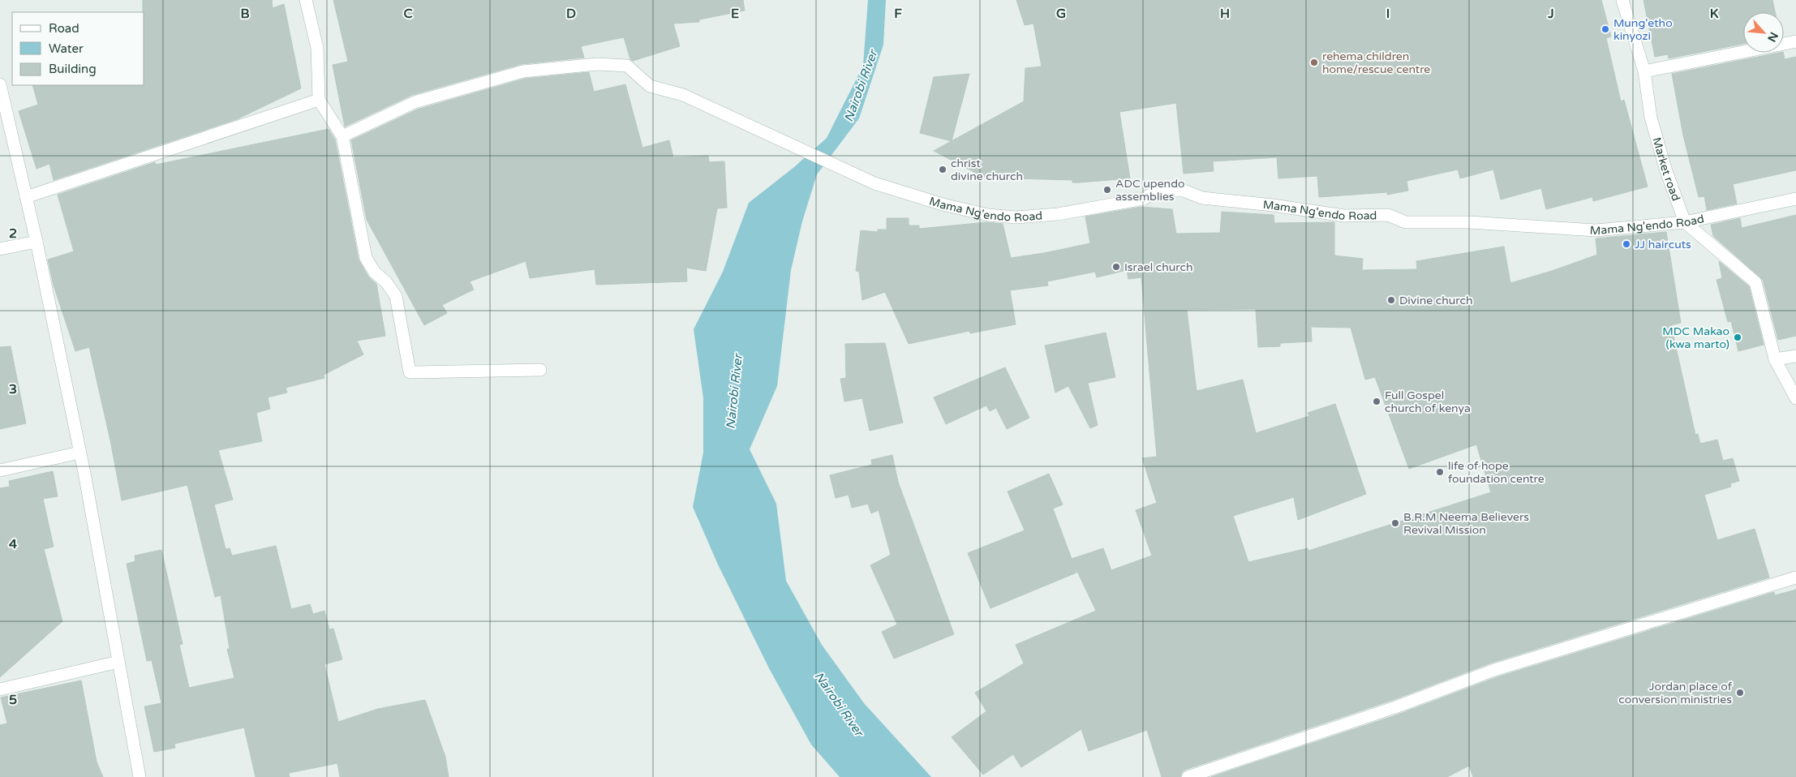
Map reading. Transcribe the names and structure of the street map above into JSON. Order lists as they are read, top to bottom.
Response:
{
  "streets": {
    "street": ["Market road", "Mama Ng'endo Road"]
  },
  "crossings": [
    ["Market road", "Mama Ng'endo Road"]
  ],
  "water": ["Nairobi River"],
  "places": [
    "Mung'etho kinyozi",
    "rehema children home/rescue centre",
    "christ divine church",
    "ADC upendo assemblies",
    "JJ haircuts",
    "Israel church",
    "Divine church",
    "MDC Makao (kwa marto)",
    "Full Gospel church of kenya",
    "life of hope foundation centre",
    "B.R.M Neema Believers Revival Mission",
    "Jordan place of conversion ministries"
  ],
  "legend": ["Road", "Water", "Building"],
  "north": "bottom right",
  "grid": {
    "columns": [
      "B",
      "C",
      "D",
      "E",
      "F",
      "G",
      "H",
      "I",
      "J",
      "K"
    ],
    "rows": [
      "2",
      "3",
      "4",
      "5"
    ]
  }
}
